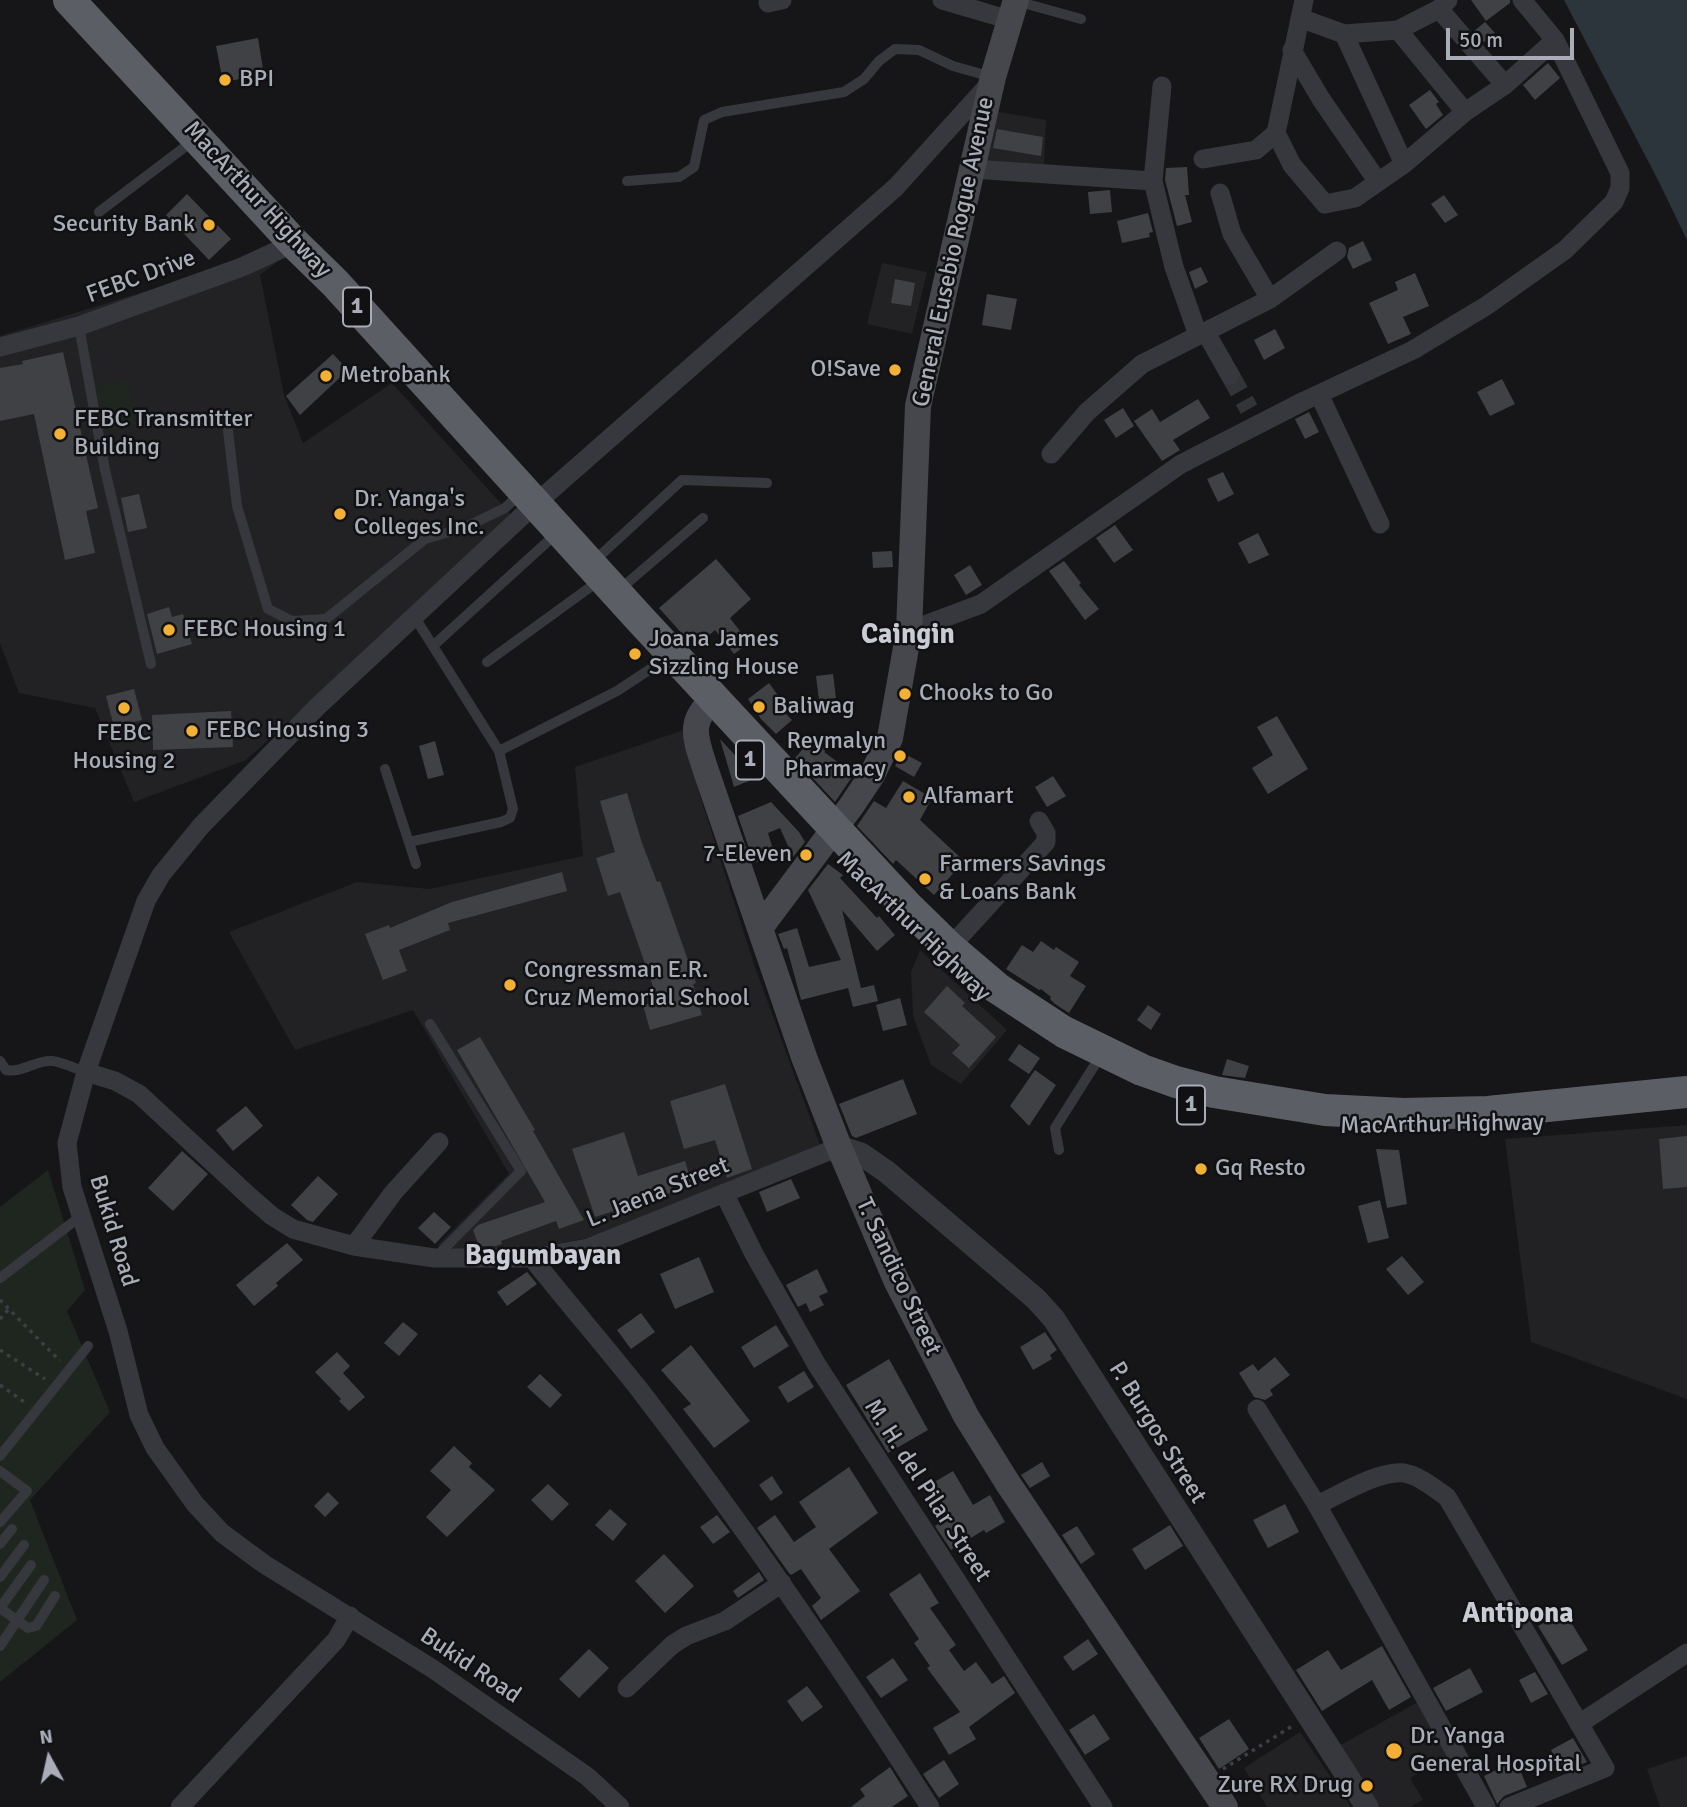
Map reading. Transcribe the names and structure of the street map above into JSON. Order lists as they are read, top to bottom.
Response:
{
  "streets": {
    "highway": ["MacArthur Highway", "1"],
    "main road": ["General Eusebio Rogue Avenue", "T. Sandico Street"],
    "street": [
      "FEBC Drive",
      "L. Jaena Street",
      "Bukid Road",
      "P. Burgos Street",
      "M. H. del Pilar Street"
    ]
  },
  "crossings": [
    ["MacArthur Highway", "General Eusebio Rogue Avenue"],
    ["MacArthur Highway", "FEBC Drive"],
    ["MacArthur Highway", "Bukid Road"],
    ["MacArthur Highway", "T. Sandico Street"],
    ["General Eusebio Rogue Avenue", "Bukid Road"],
    ["General Eusebio Rogue Avenue", "T. Sandico Street"],
    ["L. Jaena Street", "Bukid Road"],
    ["L. Jaena Street", "T. Sandico Street"],
    ["L. Jaena Street", "P. Burgos Street"],
    ["L. Jaena Street", "M. H. del Pilar Street"],
    ["T. Sandico Street", "P. Burgos Street"]
  ],
  "districts": ["Caingin", "Bagumbayan", "Antipona"],
  "places": [
    "BPI",
    "Security Bank",
    "O!Save",
    "Metrobank",
    "FEBC Transmitter Building",
    "Dr. Yanga's Colleges Inc.",
    "FEBC Housing 1",
    "Joana James Sizzling House",
    "Chooks to Go",
    "Baliwag",
    "FEBC Housing 2",
    "FEBC Housing 3",
    "Reymalyn Pharmacy",
    "Alfamart",
    "7-Eleven",
    "Farmers Savings & Loans Bank",
    "Congressman E.R. Cruz Memorial School",
    "Gq Resto",
    "Dr. Yanga General Hospital",
    "Zure RX Drug"
  ],
  "scale_bar": "50 m",
  "north": "top"
}
